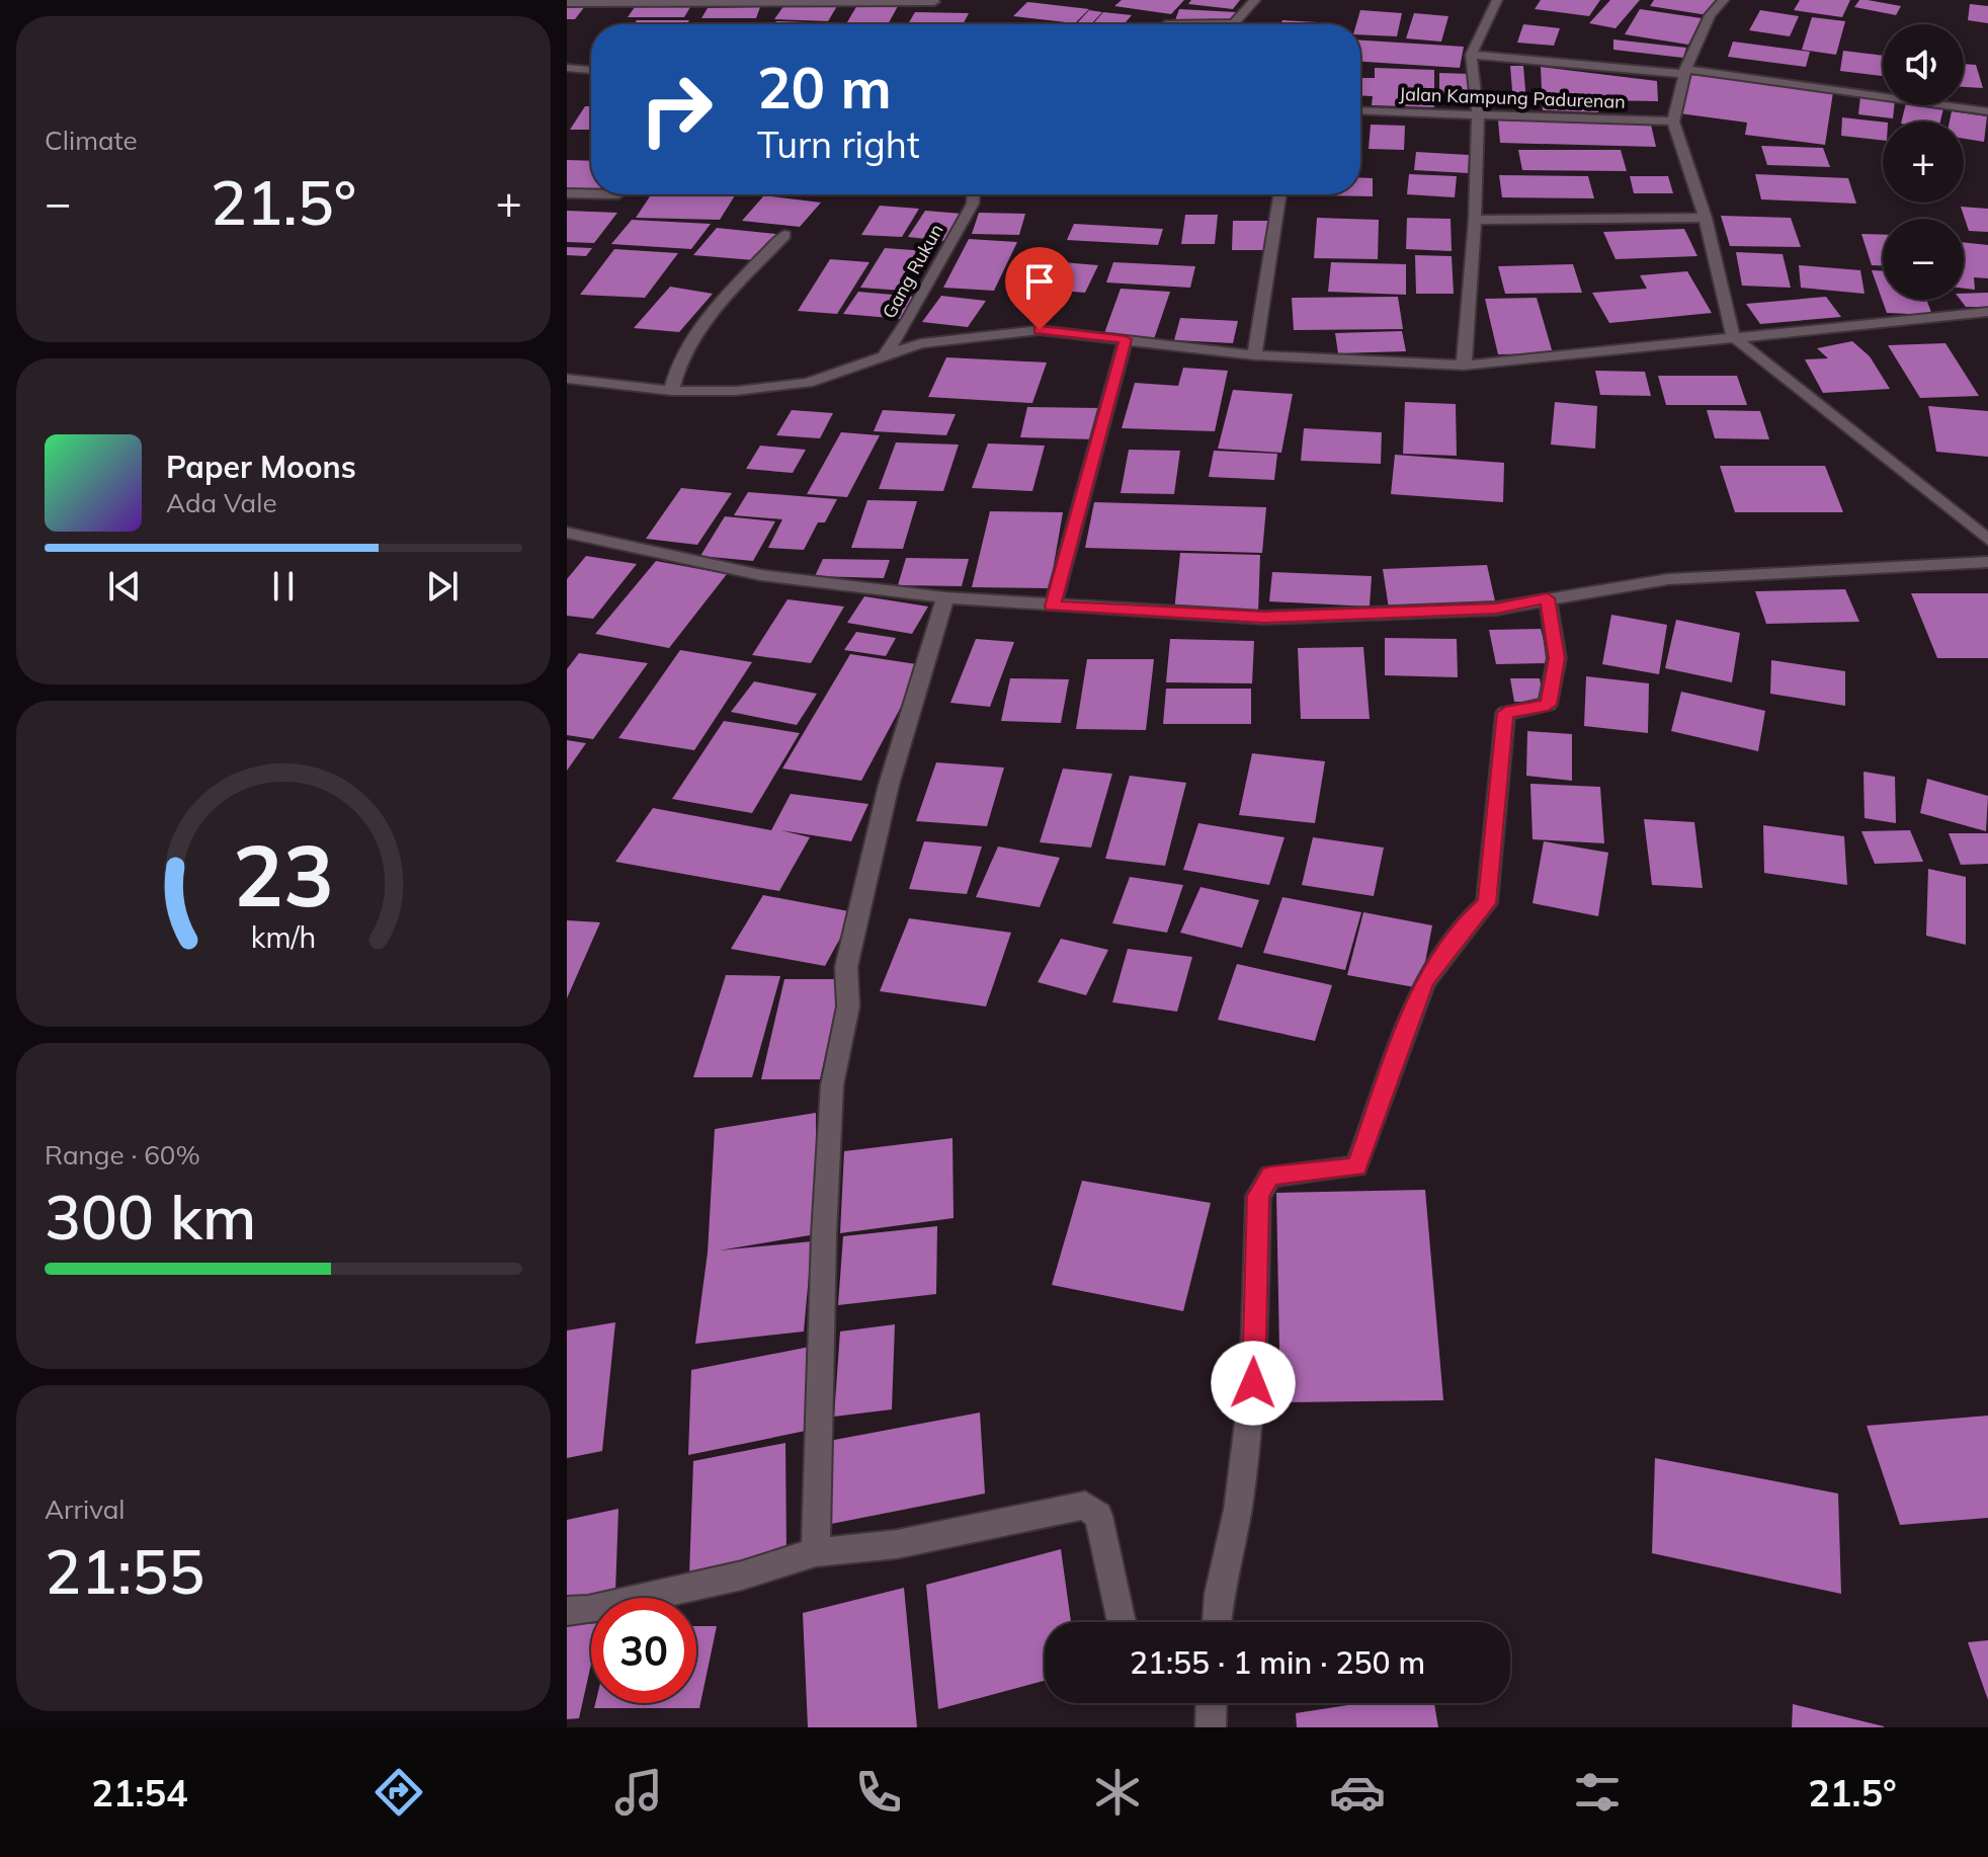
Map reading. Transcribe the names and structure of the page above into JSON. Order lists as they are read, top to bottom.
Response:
{
  "streets": {
    "street": ["Jalan Kampung Padurenan", "Gang Rukun"]
  },
  "page": {
    "tile": [
      "Climate",
      ["Range · 60%", "300 km"],
      ["Arrival", "21:55"]
    ],
    "map_buttons": ["+", "−"],
    "turn": ["20 m", "Turn right"],
    "heat": ["−", "21.5°", "+"],
    "song": ["Paper Moons", "Ada Vale"],
    "limit": "30",
    "trip": "21:55 · 1 min · 250 m",
    "tabs": ["21:54", "21.5°"],
    "gauge": ["23", "km/h"]
  }
}
